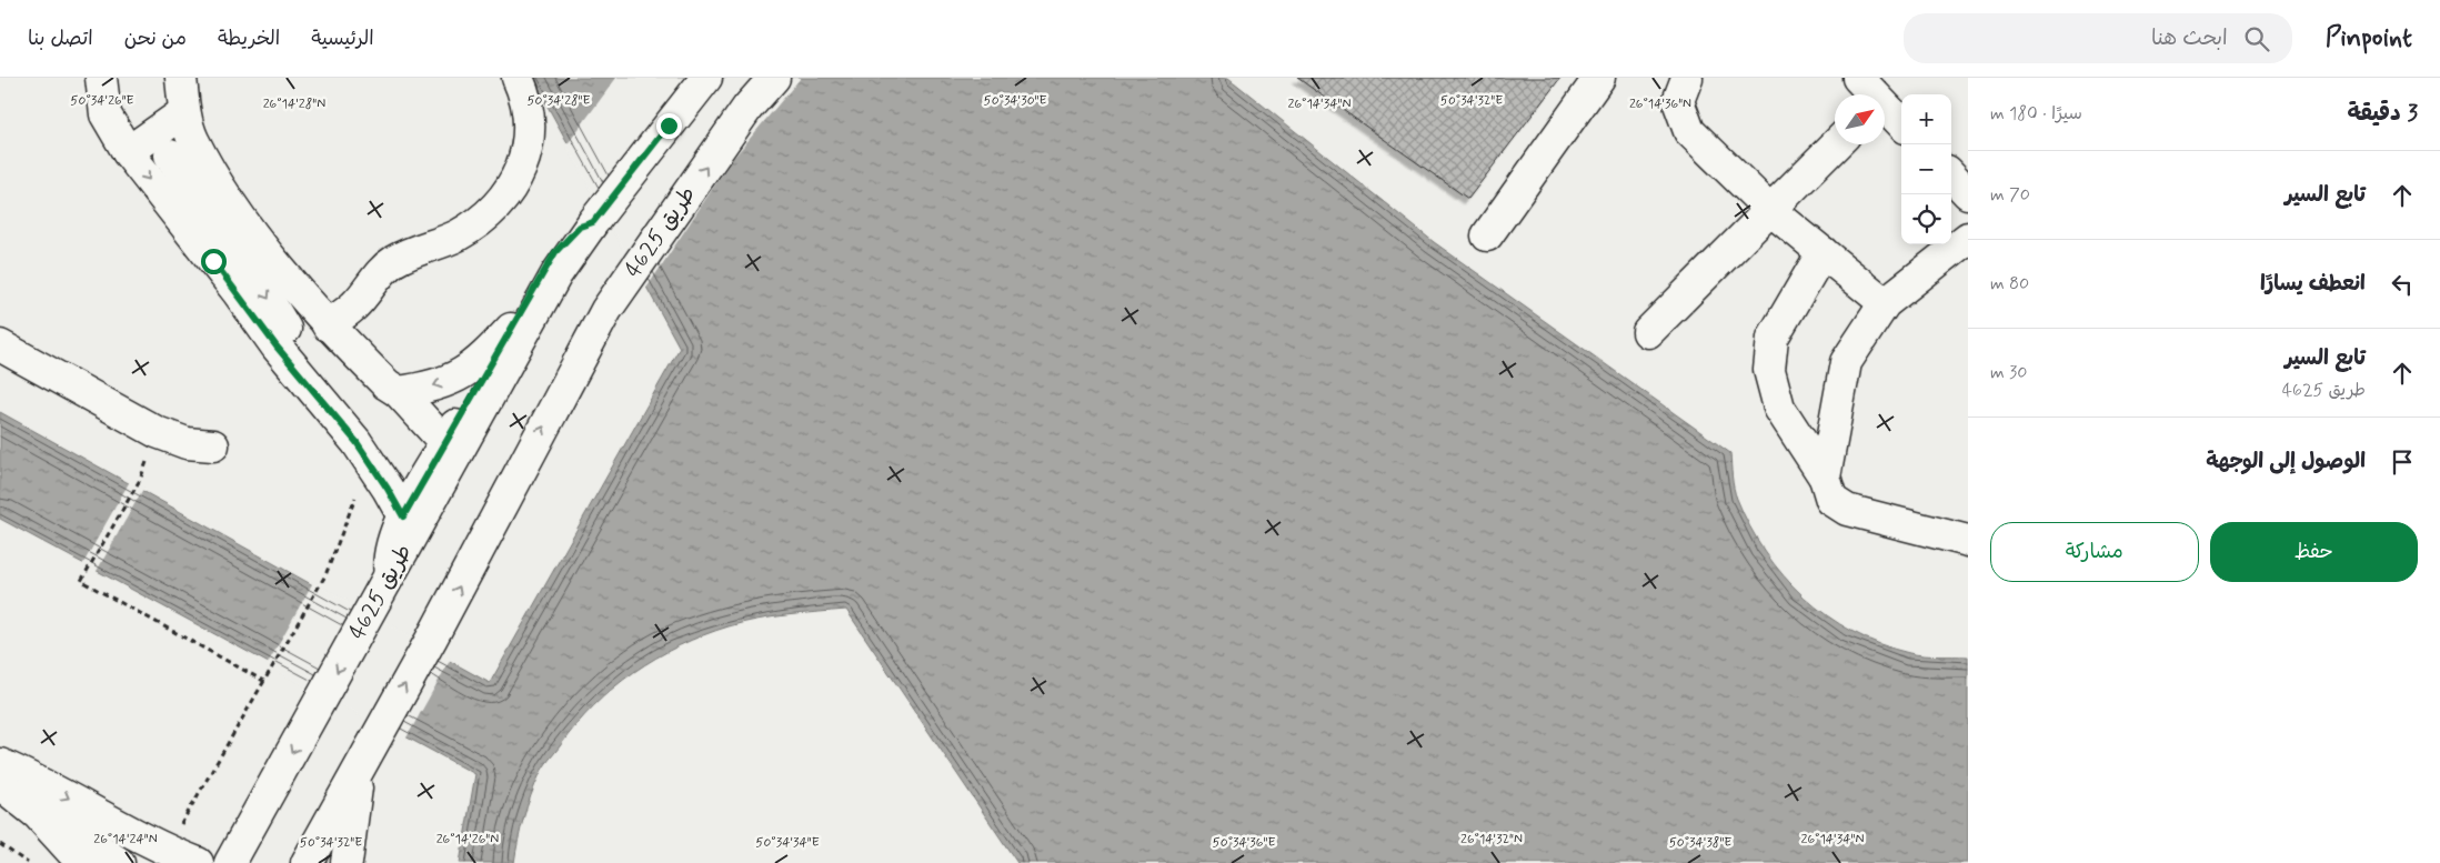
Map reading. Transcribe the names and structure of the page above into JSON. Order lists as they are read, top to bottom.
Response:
{
  "streets": {
    "main road": ["طريق 4625"]
  },
  "north": "top right",
  "page": {
    "header": "Pinpoint",
    "search": "ابحث هنا",
    "nav": [
      "الرئيسية",
      "الخريطة",
      "من نحن",
      "اتصل بنا"
    ],
    "heading": ["3 دقيقة", "سيرًا · 180 m"],
    "map_buttons": ["+", "−"],
    "list": [
      ["تابع السير", "70 m"],
      ["انعطف يسارًا", "80 m"],
      ["تابع السير", "طريق 4625", "30 m"],
      "الوصول إلى الوجهة"
    ],
    "buttons": ["حفظ", "مشاركة"]
  },
  "coordinates": [
    "50°34'28\"E",
    "50°34'30\"E",
    "50°34'26\"E",
    "50°34'32\"E",
    "26°14'28\"N",
    "26°14'34\"N",
    "26°14'36\"N",
    "26°14'24\"N",
    "26°14'26\"N",
    "26°14'32\"N",
    "50°34'34\"E",
    "50°34'36\"E",
    "50°34'38\"E"
  ]
}
